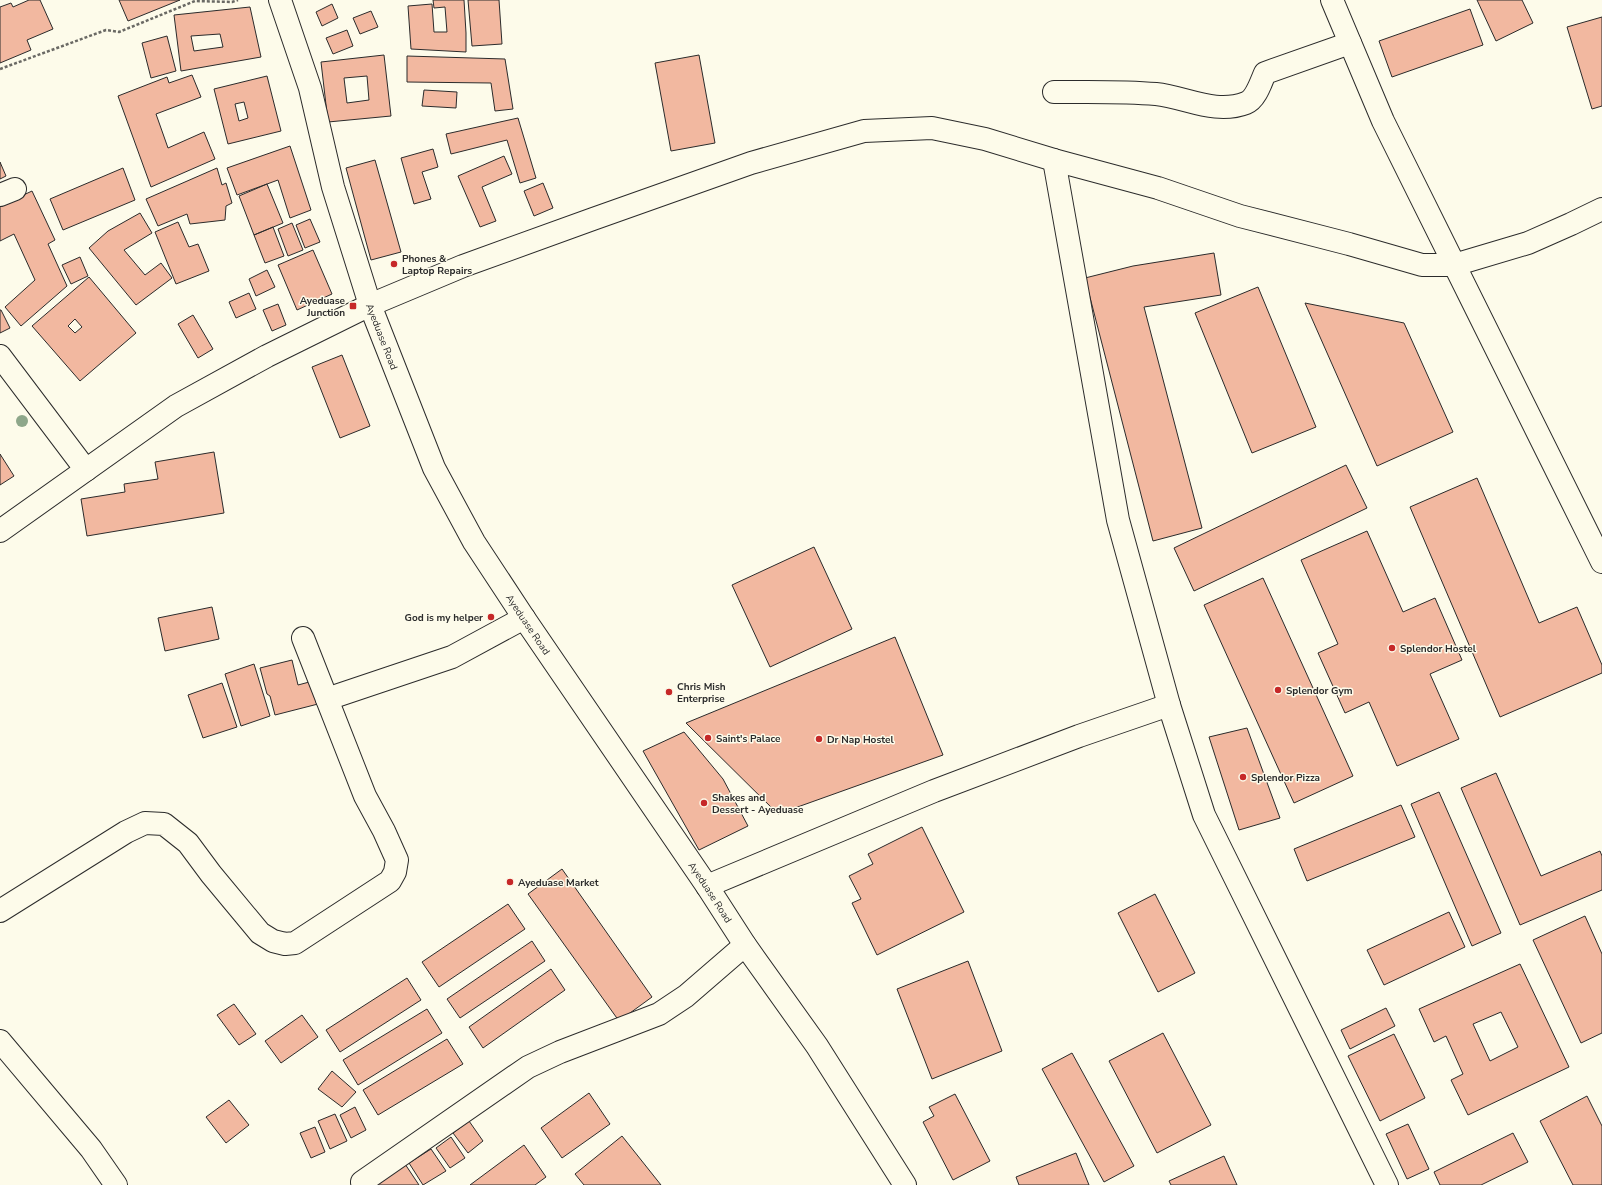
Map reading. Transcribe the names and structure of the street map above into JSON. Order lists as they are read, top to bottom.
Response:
{
  "streets": {
    "street": ["Ayeduase Road"]
  },
  "places": {
    "other": [
      "Phones & Laptop Repairs",
      "God is my helper",
      "Splendor Hostel",
      "Splendor Gym",
      "Chris Mish Enterprise",
      "Saint's Palace",
      "Dr Nap Hostel",
      "Splendor Pizza",
      "Shakes and Dessert - Ayeduase",
      "Ayeduase Market"
    ],
    "transit": ["Ayeduase Junction"]
  }
}
